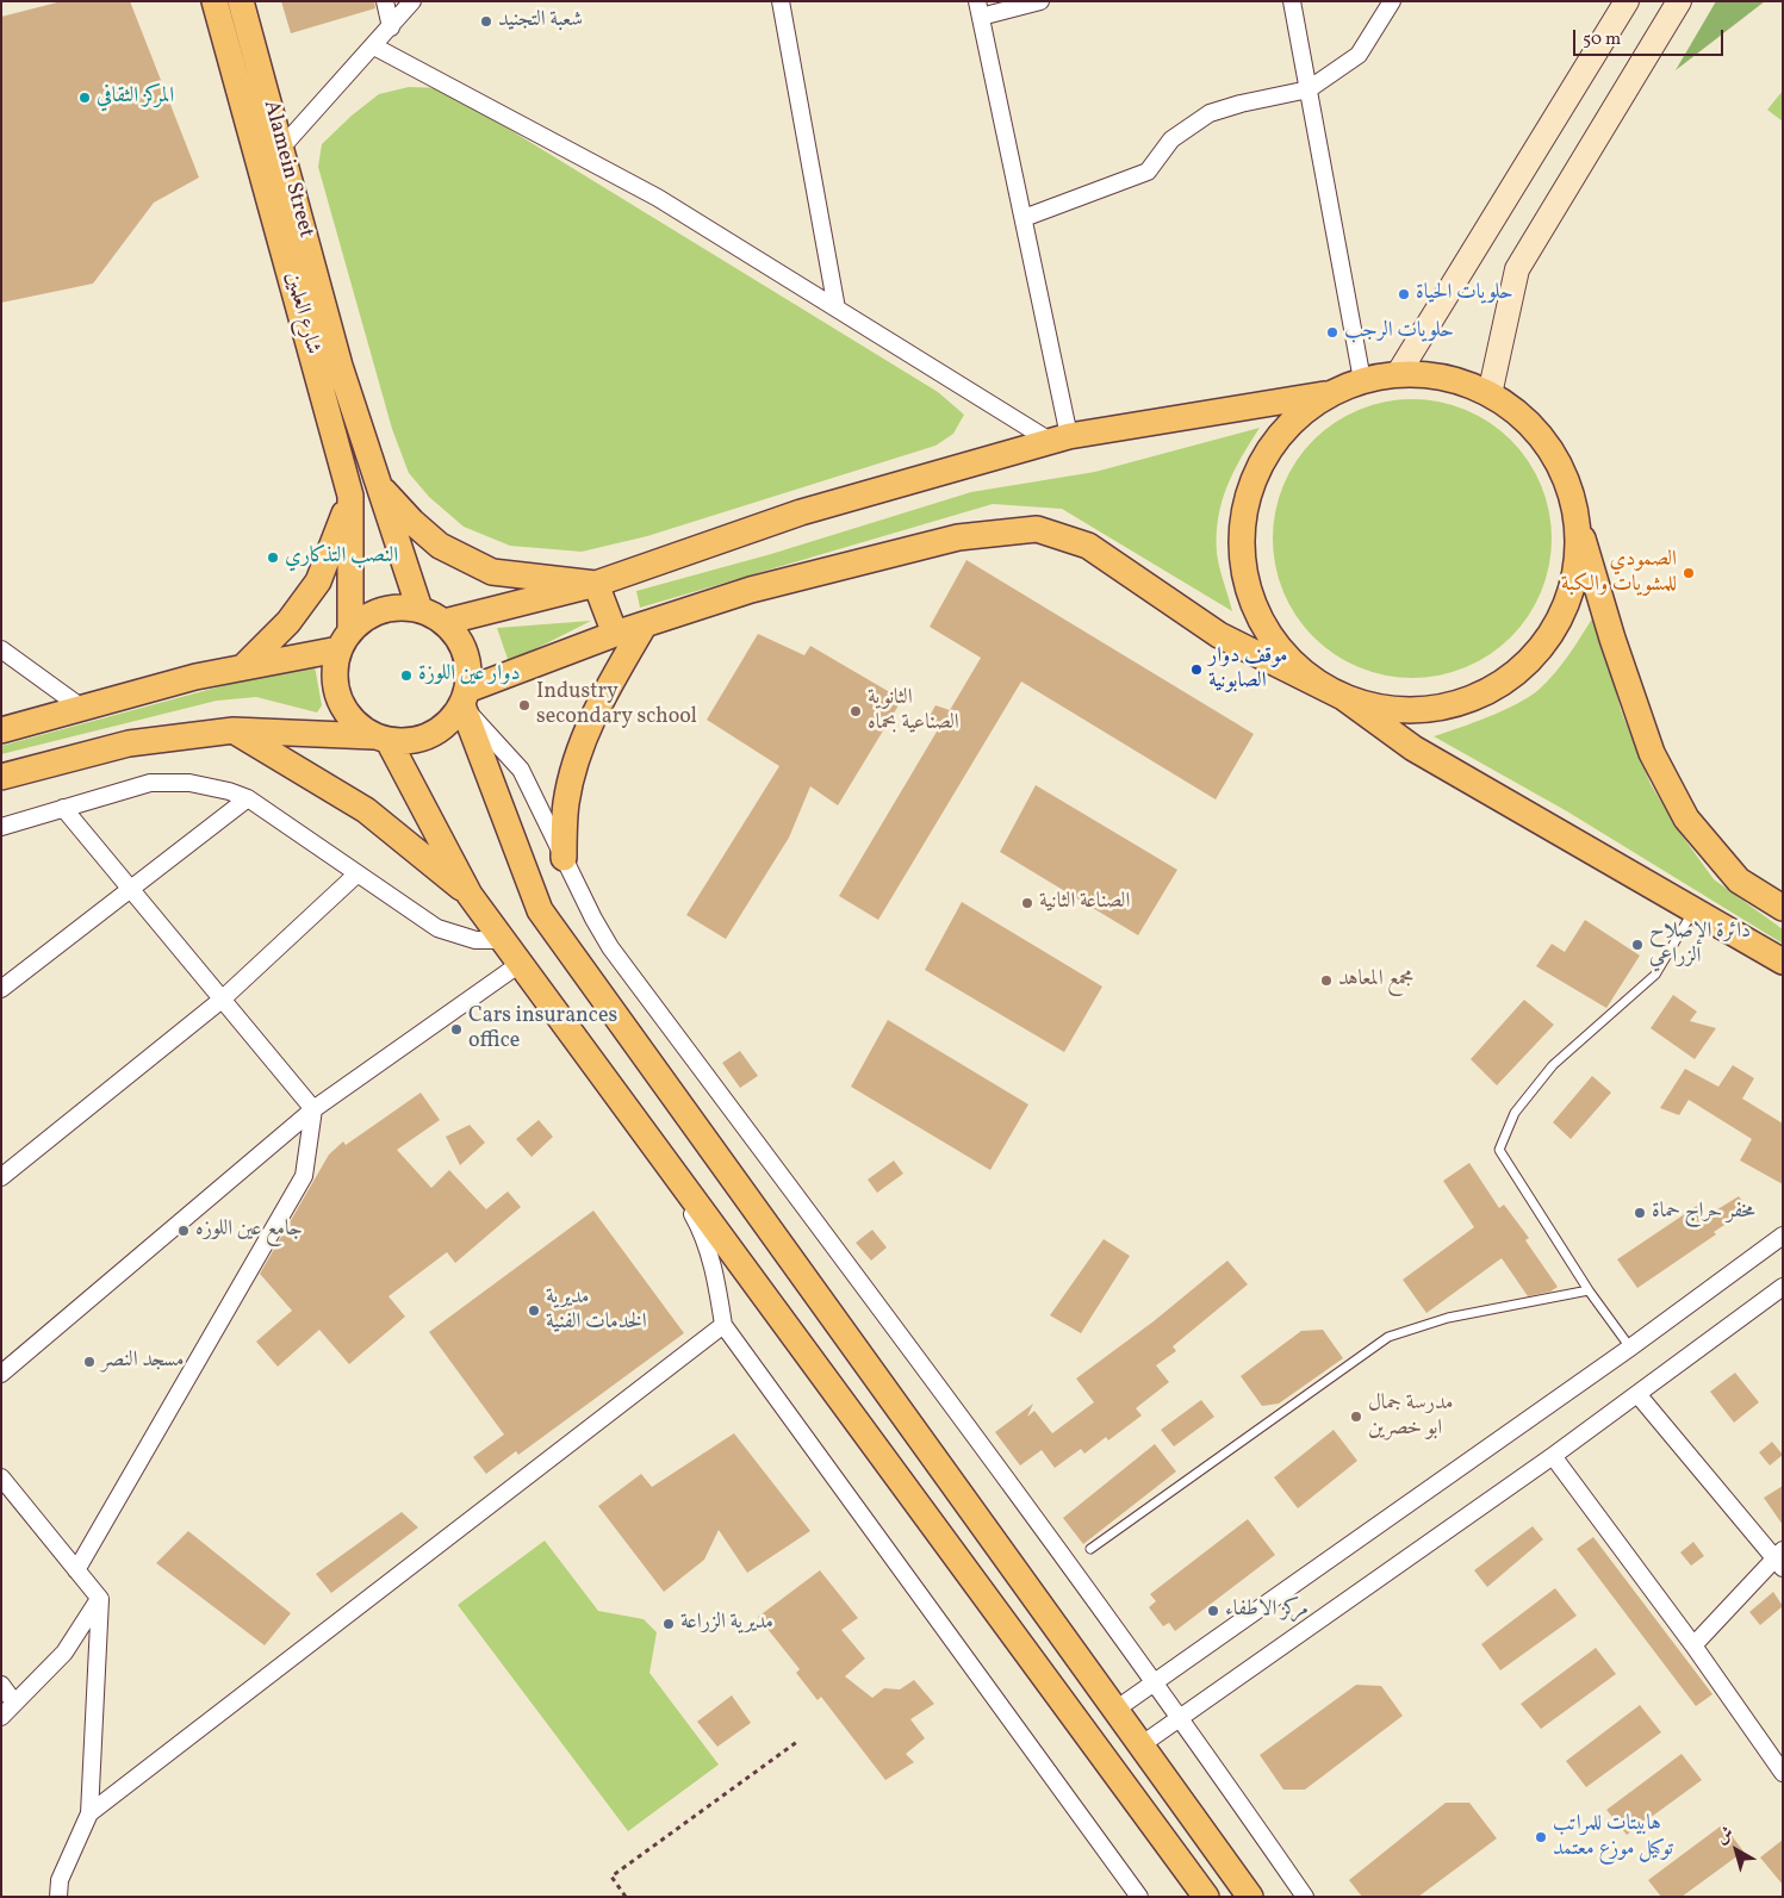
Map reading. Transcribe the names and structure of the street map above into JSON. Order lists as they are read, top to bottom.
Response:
{
  "streets": {
    "main road": ["Alamein Street", "شارع العلمين"]
  },
  "crossings": [
    ["Alamein Street", "شارع العلمين"]
  ],
  "places": [
    "شعبة التجنيد",
    "المركز الثقافي",
    "حلويات الحياة",
    "حلويات الرجب",
    "النصب التذكاري",
    "الصمودي للمشويات والكبة",
    "موقف دوار الصابونية",
    "دوار عين اللوزة",
    "Industry secondary school",
    "الثانوية الصناعية بحماه",
    "الصناعة الثانية",
    "دائرة الإصلاح الزراعي",
    "مجمع المعاهد",
    "Cars insurances office",
    "مخفر حراج حماة",
    "جامع عين اللوزه",
    "مديرية الخدمات الفنية",
    "مسجد النصر",
    "مدرسة جمال ابو خصرين",
    "مركز الاطفاء",
    "مديرية الزراعة",
    "هابيتات للمراتب توكيل موزع معتمد"
  ],
  "scale_bar": "50 m",
  "north": "top left"
}
